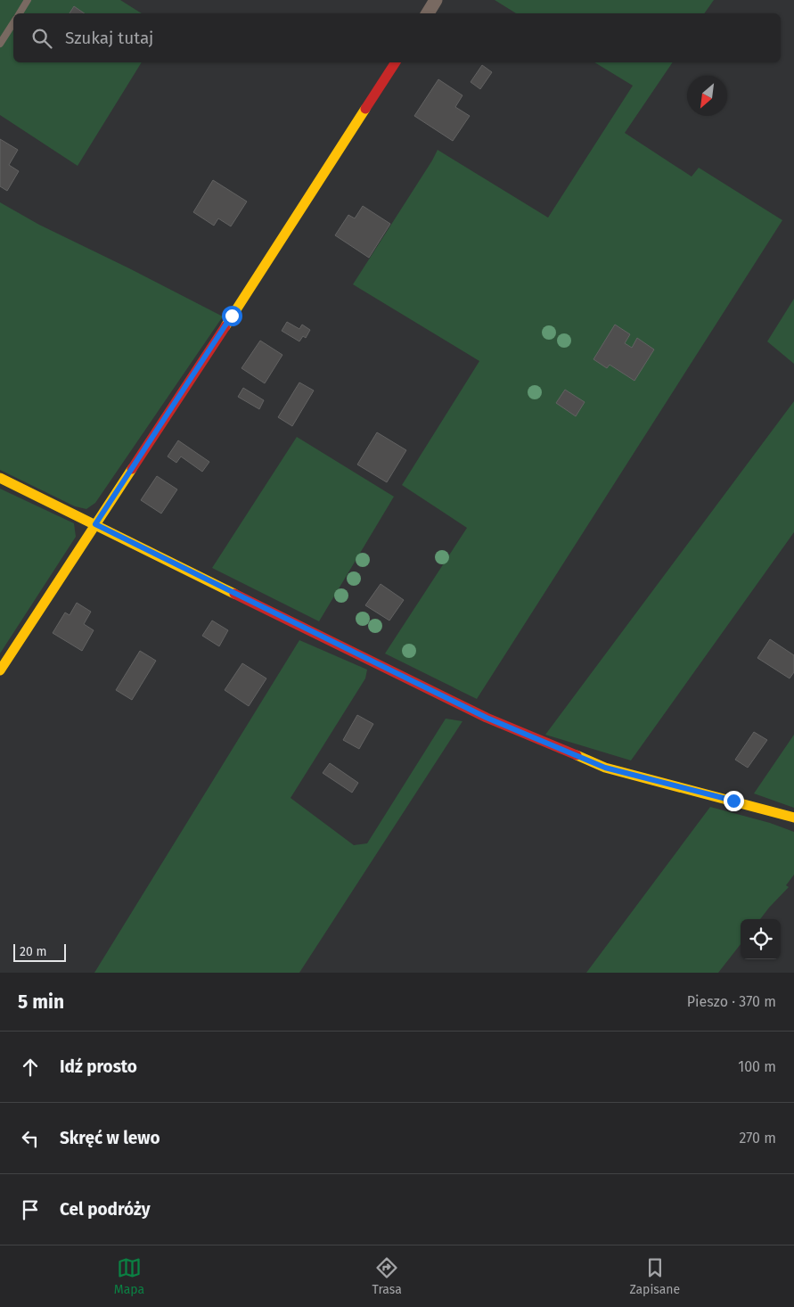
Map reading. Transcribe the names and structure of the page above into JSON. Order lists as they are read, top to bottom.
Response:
{
  "scale_bar": "20 m",
  "north": "bottom left",
  "page": {
    "search": "Szukaj tutaj",
    "scale": "20 m",
    "heading": ["5 min", "Pieszo · 370 m"],
    "list": [
      ["Idź prosto", "100 m"],
      ["Skręć w lewo", "270 m"],
      "Cel podróży"
    ],
    "nav": ["Mapa", "Trasa", "Zapisane"]
  }
}
